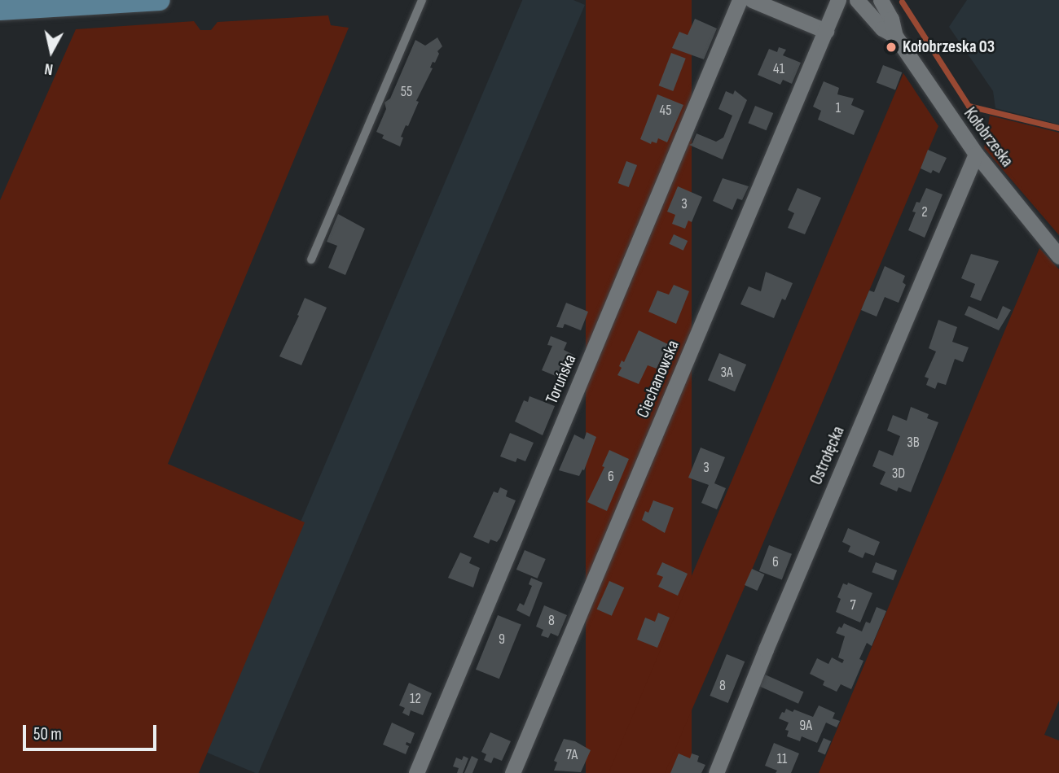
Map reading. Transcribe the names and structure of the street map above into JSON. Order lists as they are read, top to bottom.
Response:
{
  "streets": {
    "street": [
      "Kołobrzeska",
      "Toruńska",
      "Ciechanowska",
      "Ostrołęcka"
    ]
  },
  "crossings": [
    ["Kołobrzeska", "Ostrołęcka"]
  ],
  "places": ["Kołobrzeska 03"],
  "house_numbers": [
    "41",
    "55",
    "1",
    "45",
    "3",
    "2",
    "3A",
    "3B",
    "3",
    "3D",
    "6",
    "6",
    "7",
    "8",
    "9",
    "8",
    "12",
    "9A",
    "7A",
    "11"
  ],
  "scale_bar": "50 m",
  "north": "bottom"
}
